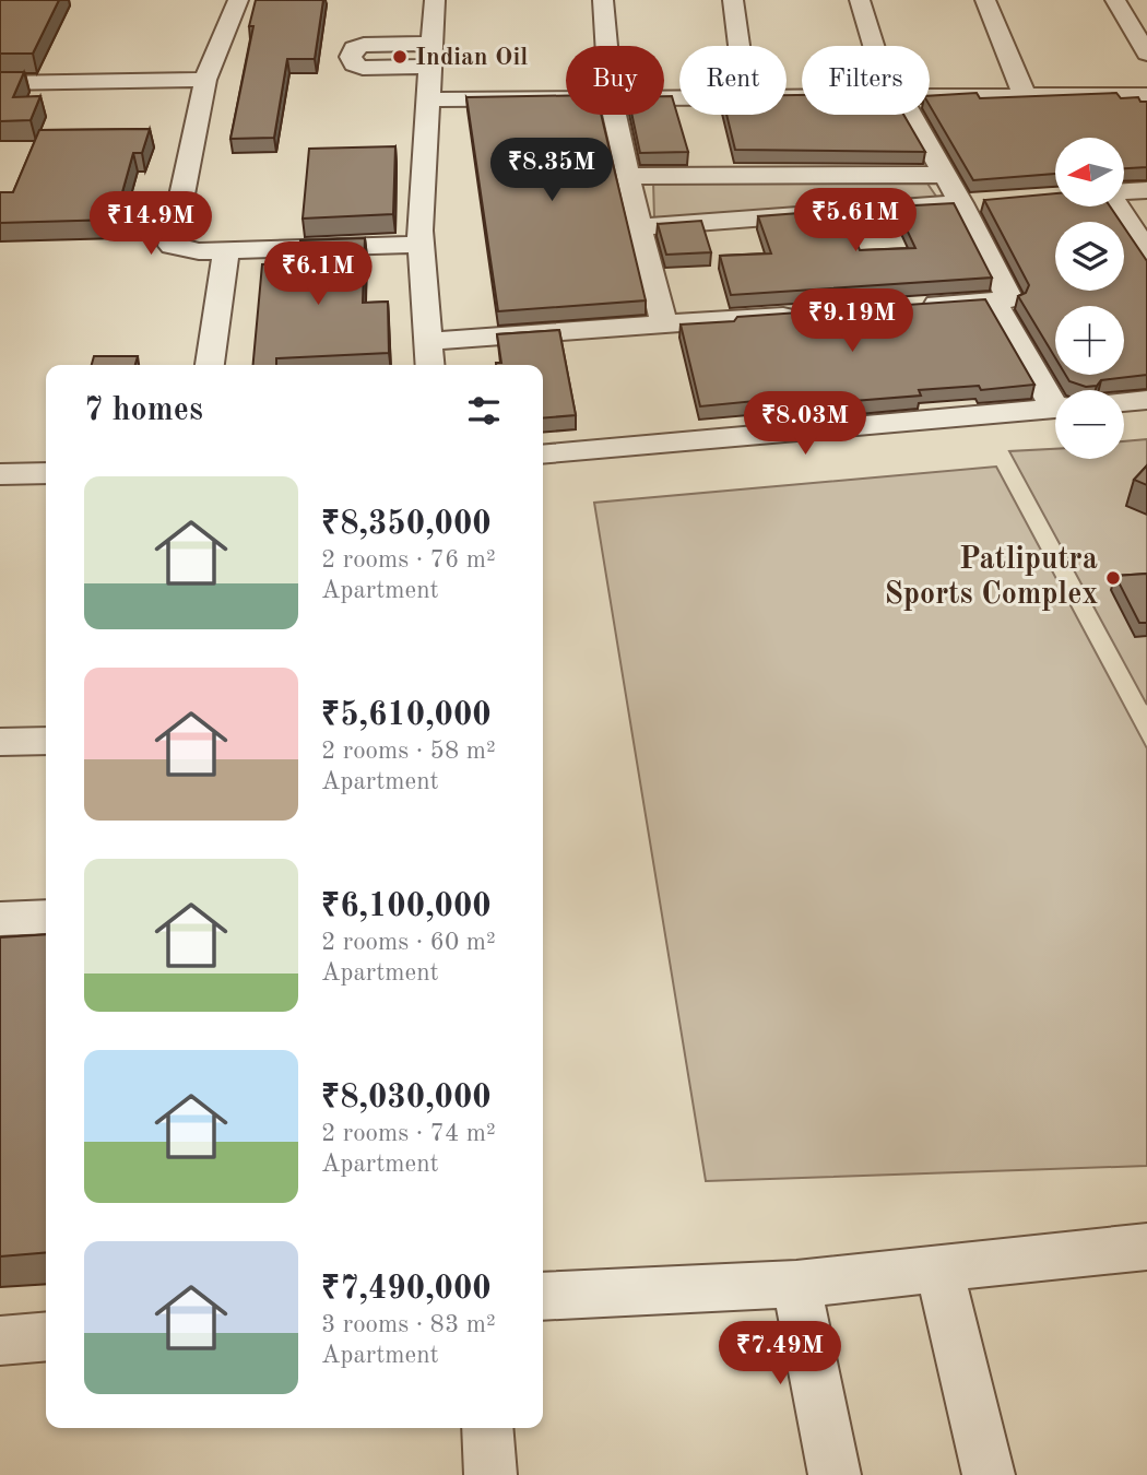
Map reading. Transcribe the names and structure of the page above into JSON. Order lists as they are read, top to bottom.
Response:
{
  "places": ["Indian Oil", "Patliputra Sports Complex"],
  "north": "left",
  "page": {
    "chip": ["Buy", "Rent", "Filters"],
    "map_buttons": ["+", "−"],
    "price": [
      "₹8.35M",
      "₹5.61M",
      "₹14.9M",
      "₹6.1M",
      "₹9.19M",
      "₹8.03M",
      "₹7.49M"
    ],
    "heading": "7 homes",
    "list": [
      {
        "name": "₹8,350,000",
        "note": "2 rooms · 76 m² · Apartment"
      },
      {
        "name": "₹5,610,000",
        "note": "2 rooms · 58 m² · Apartment"
      },
      {
        "name": "₹6,100,000",
        "note": "2 rooms · 60 m² · Apartment"
      },
      {
        "name": "₹8,030,000",
        "note": "2 rooms · 74 m² · Apartment"
      },
      {
        "name": "₹7,490,000",
        "note": "3 rooms · 83 m² · Apartment"
      }
    ]
  }
}
